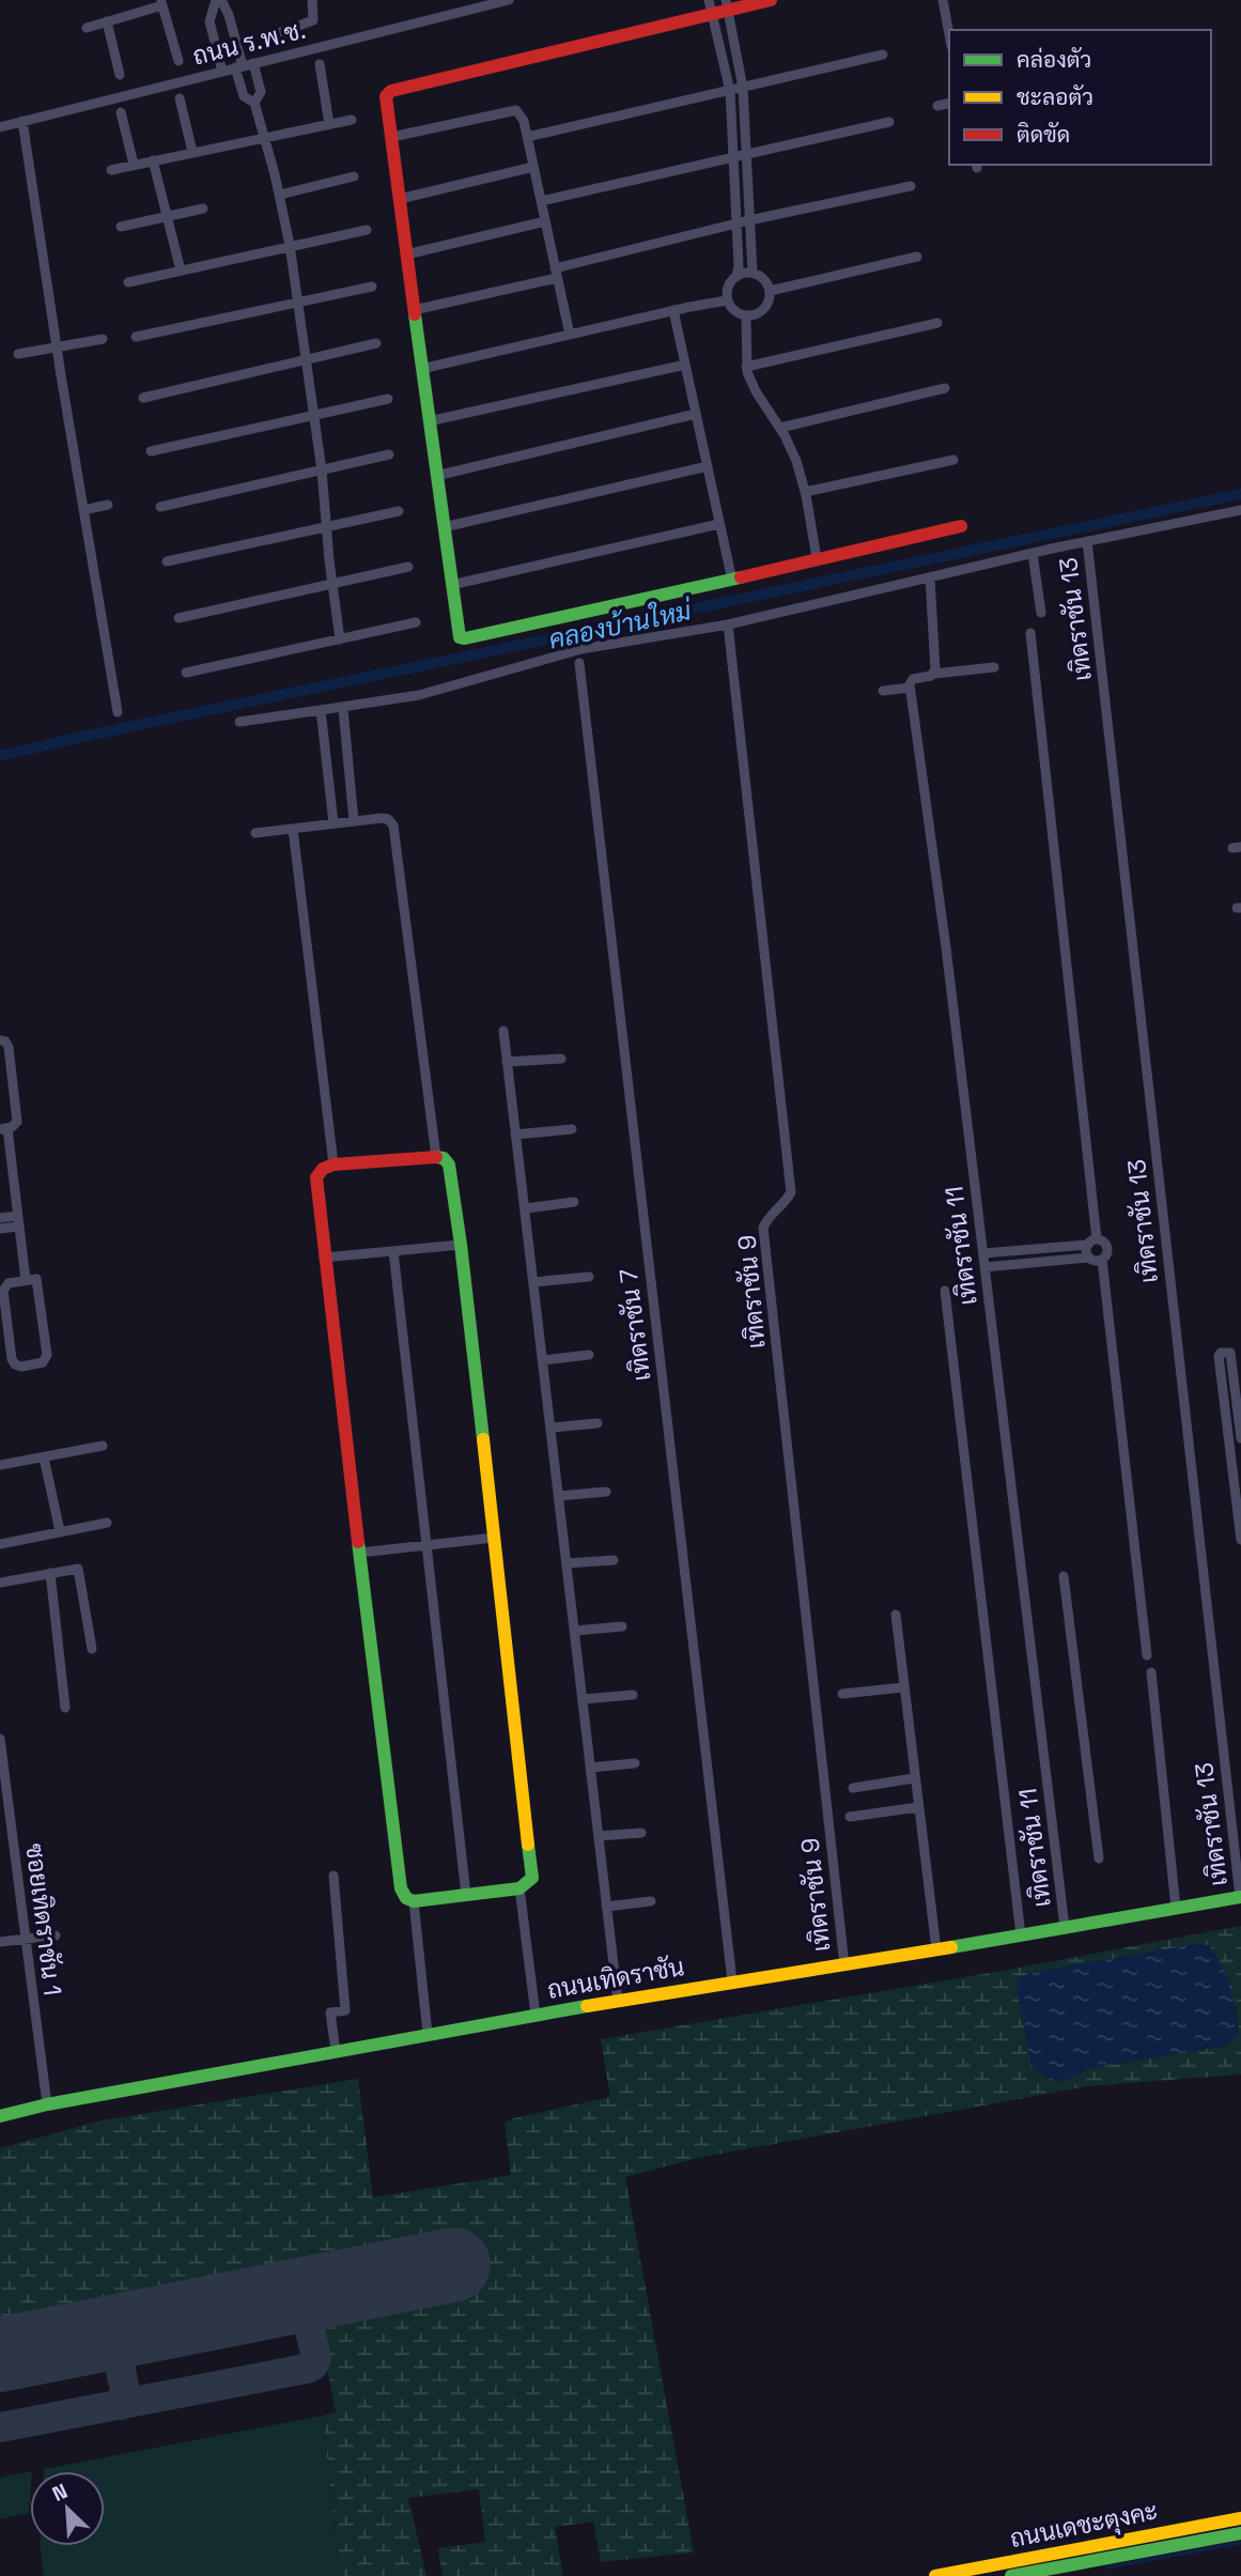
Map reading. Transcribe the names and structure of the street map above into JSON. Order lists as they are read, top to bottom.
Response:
{
  "streets": {
    "street": [
      "ถนน ร.พ.ช.",
      "เทิดราชัน 13",
      "เทิดราชัน 11",
      "เทิดราชัน 9",
      "เทิดราชัน 7",
      "ซอยเทิดราชัน 1",
      "ถนนเทิดราชัน",
      "ถนนเดชะตุงคะ"
    ]
  },
  "crossings": [
    ["เทิดราชัน 13", "ถนนเทิดราชัน"],
    ["เทิดราชัน 11", "ถนนเทิดราชัน"],
    ["เทิดราชัน 9", "ถนนเทิดราชัน"],
    ["เทิดราชัน 7", "ถนนเทิดราชัน"],
    ["ซอยเทิดราชัน 1", "ถนนเทิดราชัน"]
  ],
  "water": ["คลองบ้านใหม่"],
  "legend": ["คล่องตัว", "ชะลอตัว", "ติดขัด"],
  "north": "top left"
}
